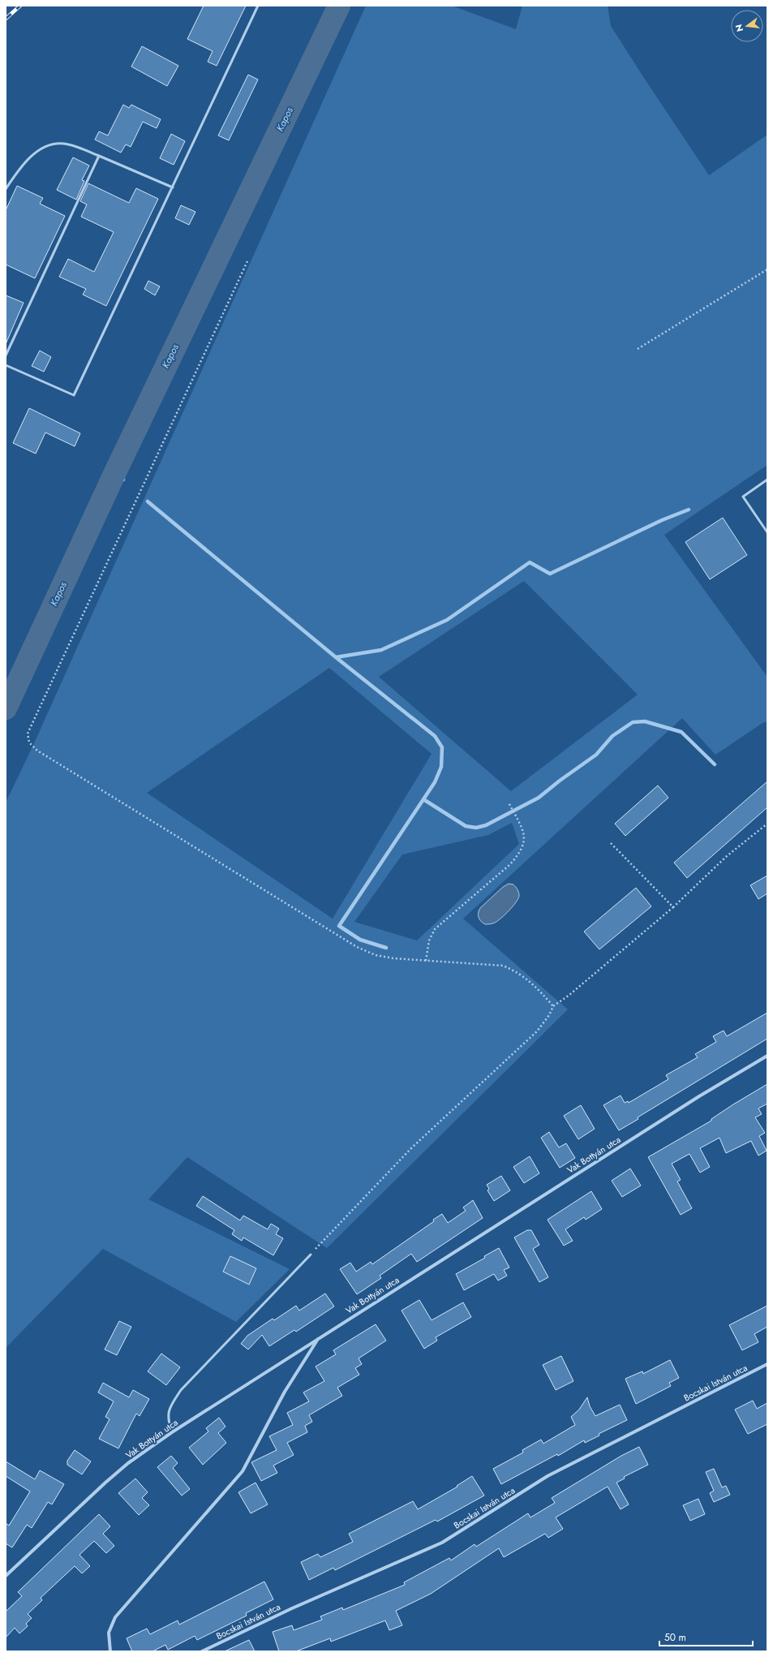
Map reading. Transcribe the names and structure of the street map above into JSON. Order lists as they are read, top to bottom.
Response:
{
  "streets": {
    "street": ["Vak Bottyán utca", "Bocskai István utca"]
  },
  "water": ["Kapos"],
  "scale_bar": "50 m",
  "north": "left"
}
